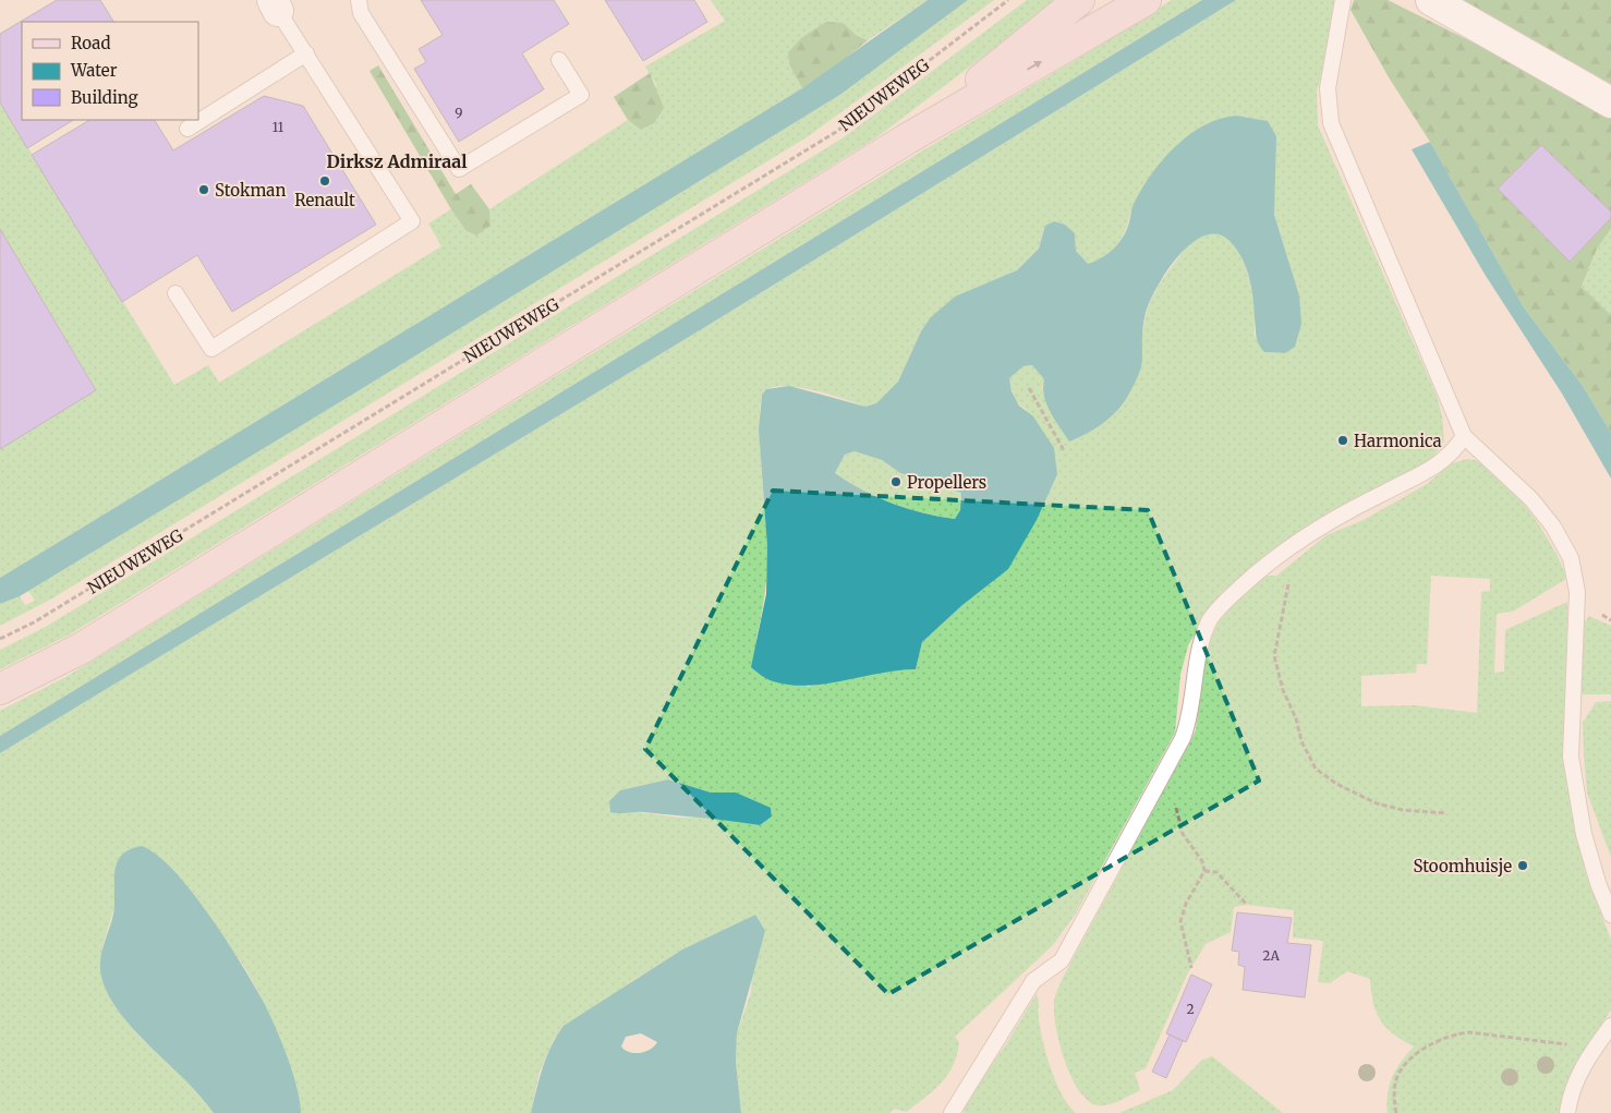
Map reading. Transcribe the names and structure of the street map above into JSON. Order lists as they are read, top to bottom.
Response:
{
  "streets": {
    "path": ["NIEUWEWEG"]
  },
  "districts": ["Dirksz Admiraal"],
  "places": [
    "Renault",
    "Stokman",
    "Harmonica",
    "Propellers",
    "Stoomhuisje"
  ],
  "house_numbers": [
    "9",
    "11",
    "2A",
    "2"
  ],
  "legend": ["Road", "Water", "Building"]
}
